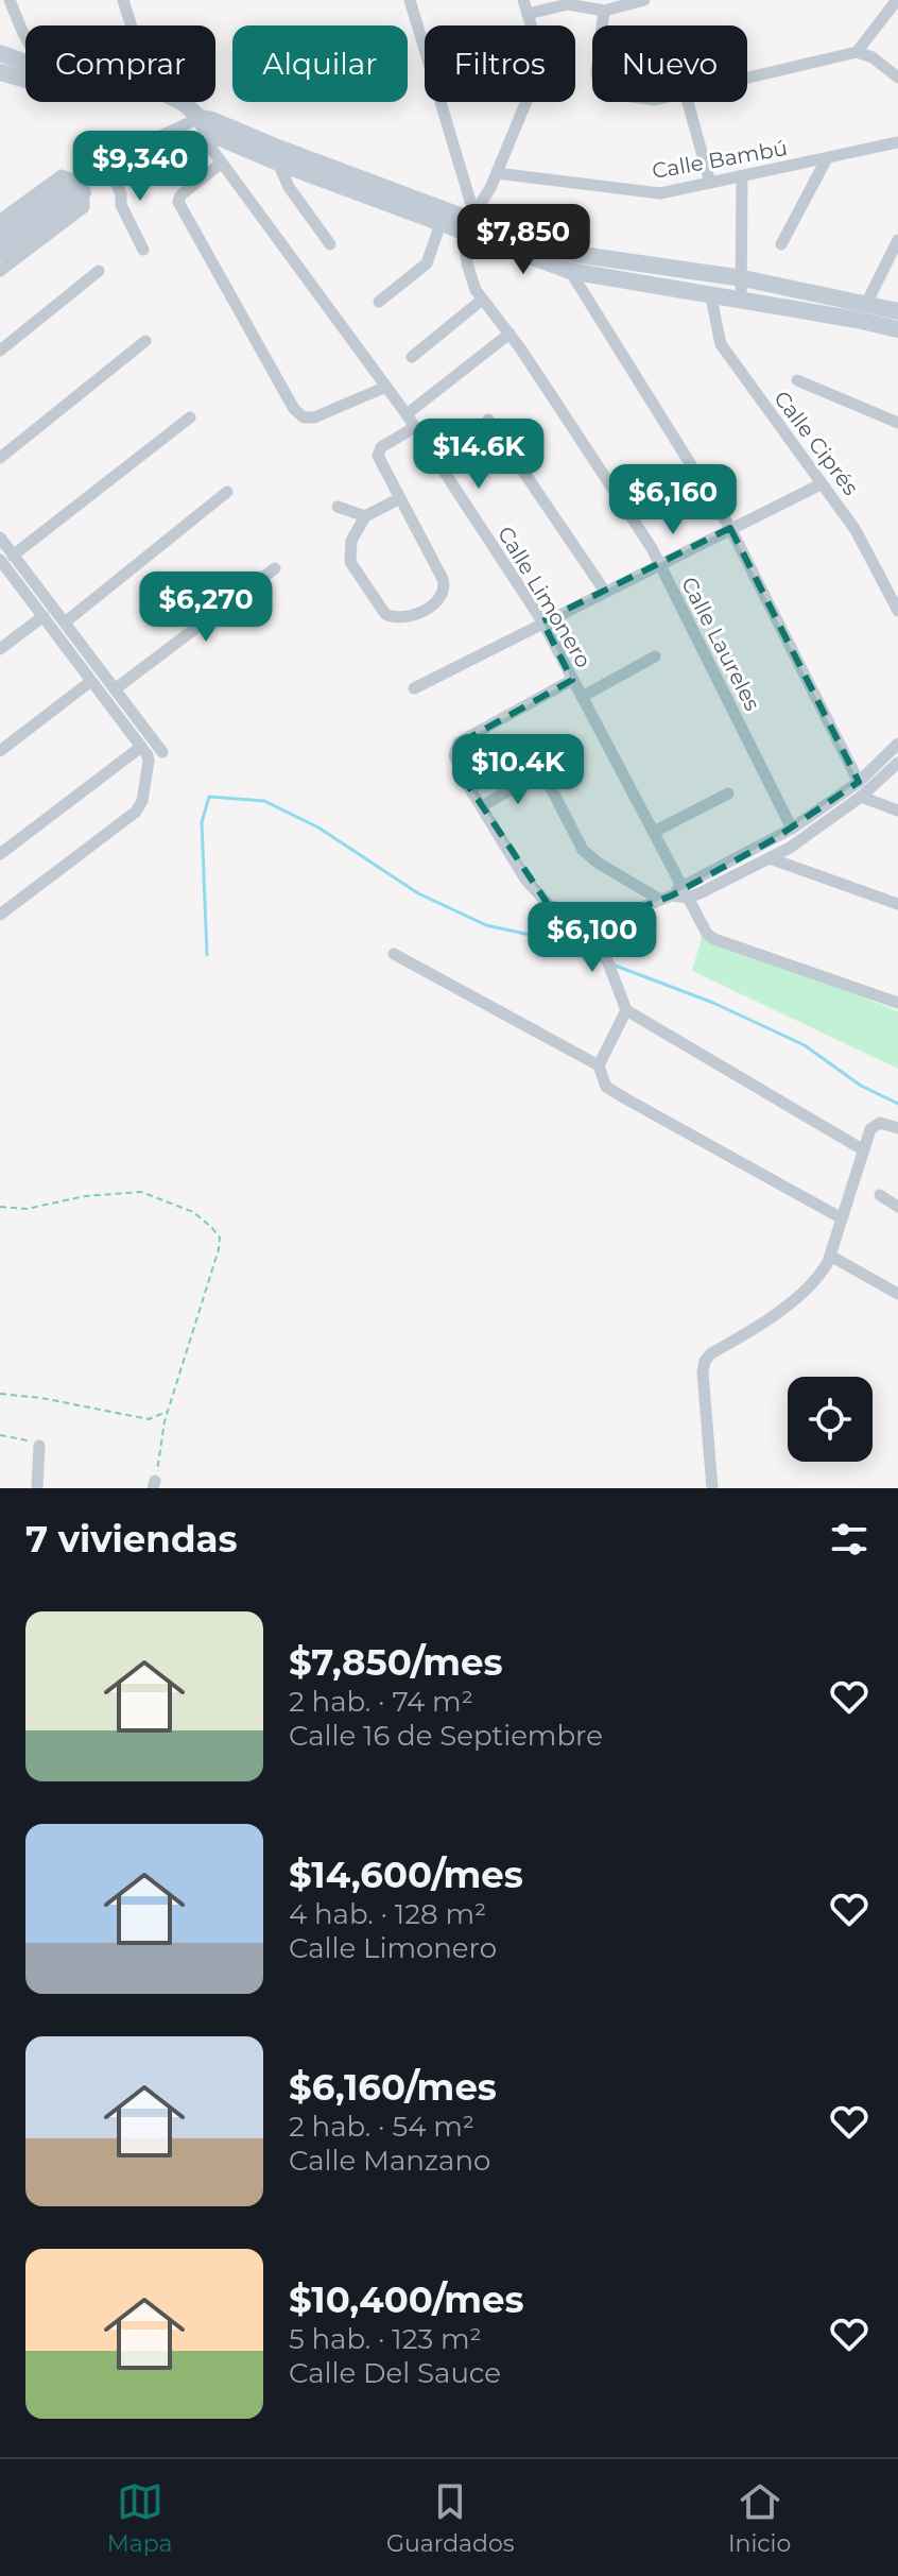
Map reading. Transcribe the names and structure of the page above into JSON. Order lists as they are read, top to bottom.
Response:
{
  "streets": {
    "street": [
      "Calle Bambú",
      "Calle Ciprés",
      "Calle Limonero",
      "Calle Laureles"
    ]
  },
  "page": {
    "chip": [
      "Comprar",
      "Alquilar",
      "Filtros",
      "Nuevo"
    ],
    "price": [
      "$9,340",
      "$7,850",
      "$14.6K",
      "$6,160",
      "$6,270",
      "$10.4K",
      "$6,100"
    ],
    "heading": "7 viviendas",
    "list": [
      {
        "name": "$7,850/mes",
        "note": "2 hab. · 74 m² · Calle 16 de Septiembre"
      },
      {
        "name": "$14,600/mes",
        "note": "4 hab. · 128 m² · Calle Limonero"
      },
      {
        "name": "$6,160/mes",
        "note": "2 hab. · 54 m² · Calle Manzano"
      },
      {
        "name": "$10,400/mes",
        "note": "5 hab. · 123 m² · Calle Del Sauce"
      }
    ],
    "tabs": ["Mapa", "Guardados", "Inicio"]
  }
}
